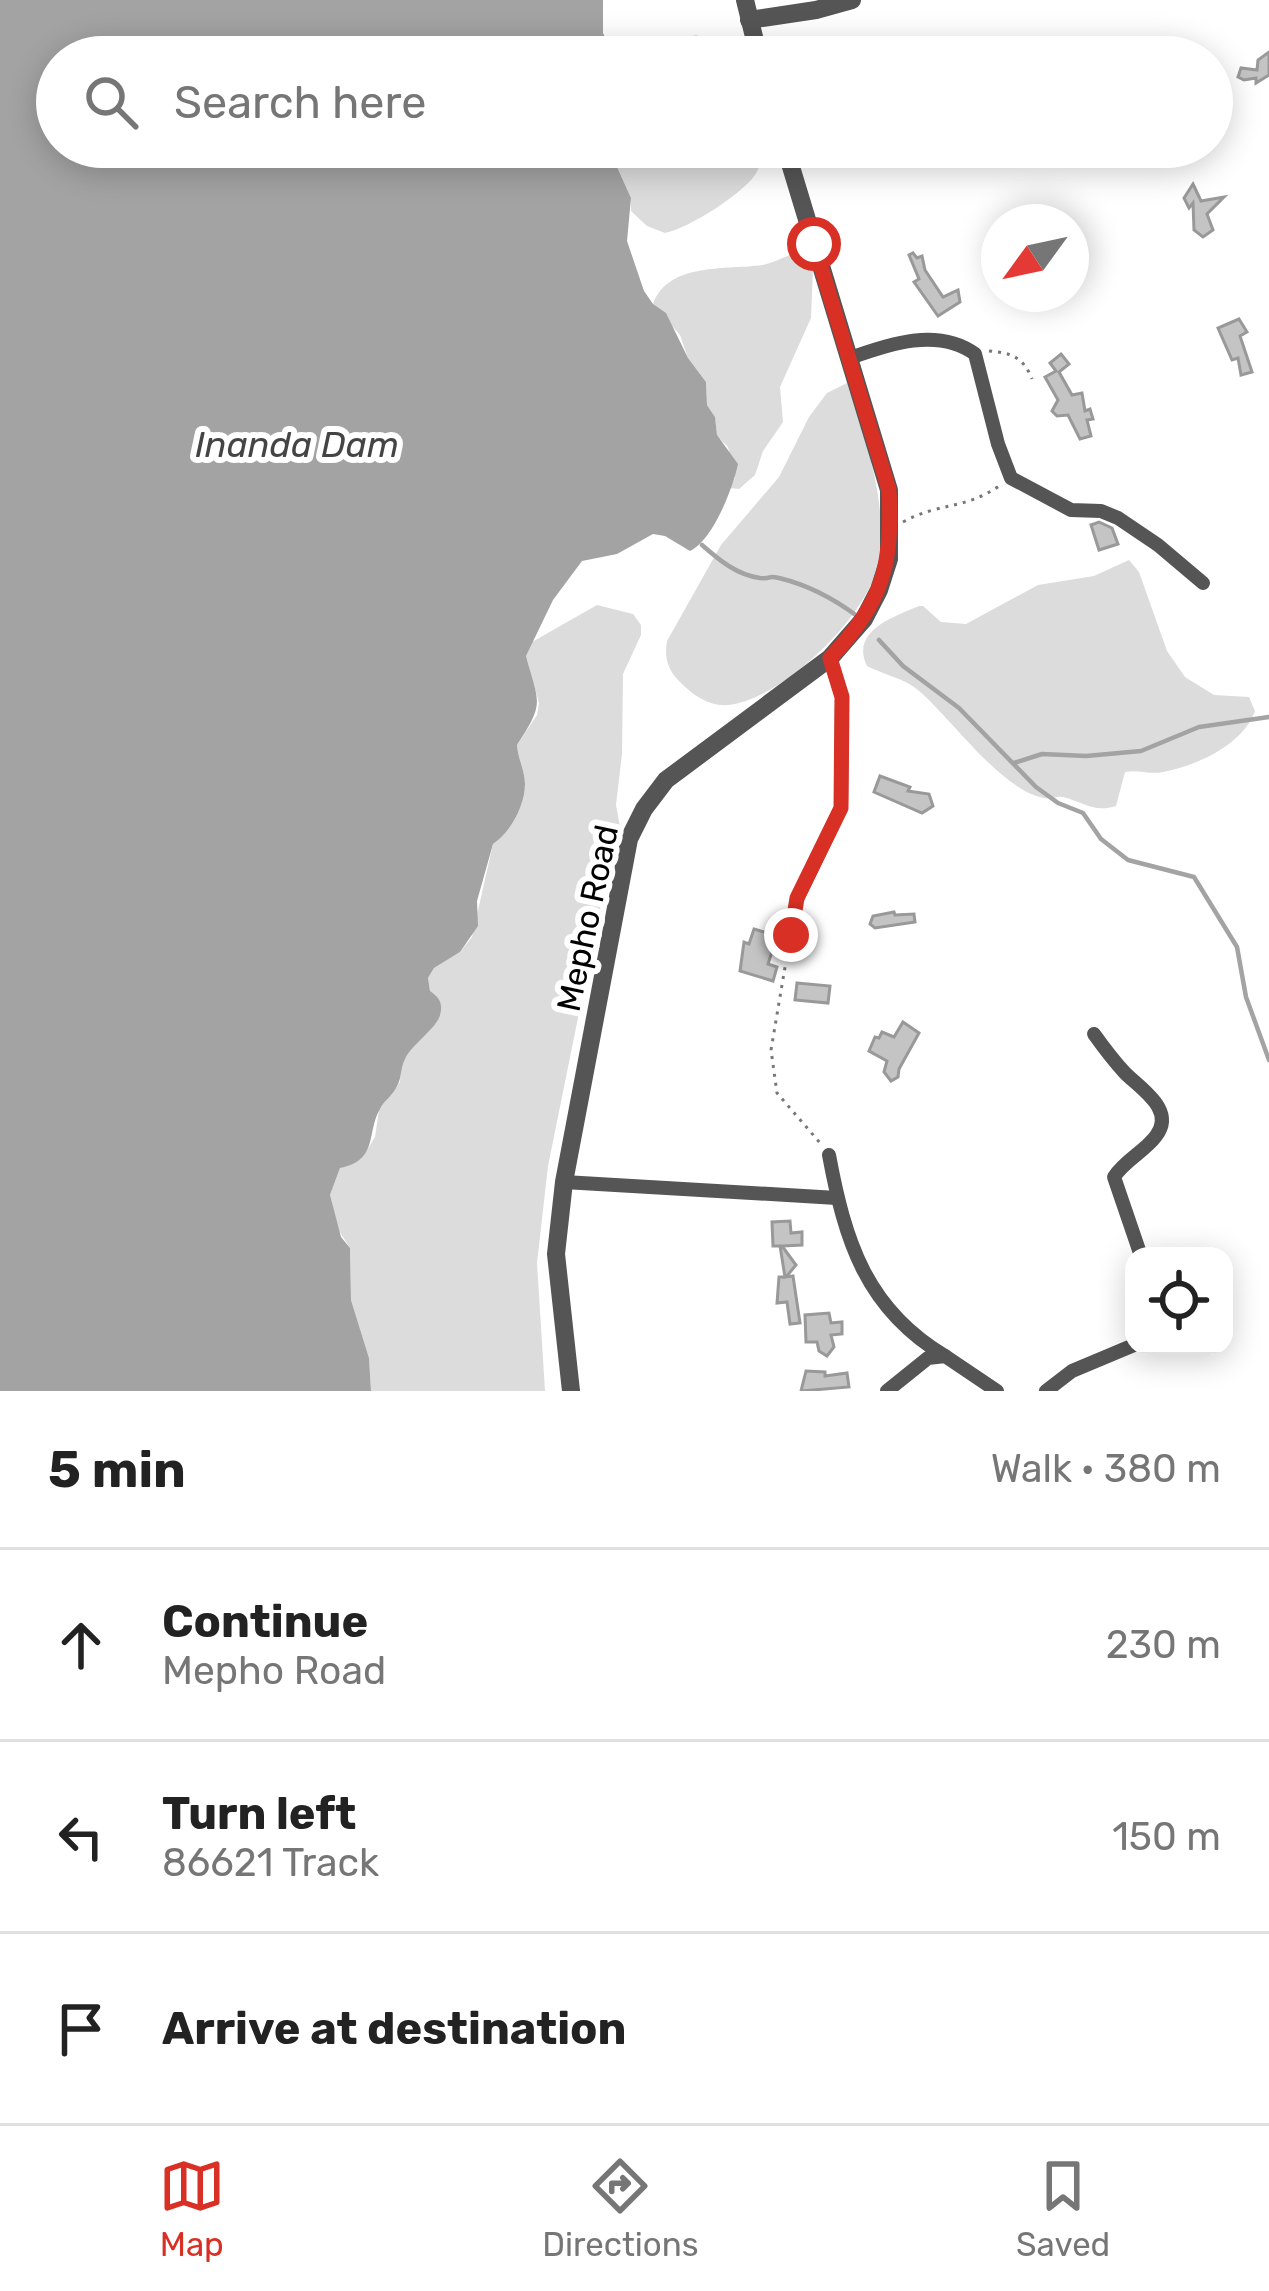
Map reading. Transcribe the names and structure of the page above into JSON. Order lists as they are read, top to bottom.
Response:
{
  "streets": {
    "street": ["Mepho Road"]
  },
  "water": ["Inanda Dam"],
  "north": "bottom left",
  "page": {
    "search": "Search here",
    "heading": ["5 min", "Walk · 380 m"],
    "list": [
      ["Continue", "Mepho Road", "230 m"],
      ["Turn left", "86621 Track", "150 m"],
      "Arrive at destination"
    ],
    "nav": ["Map", "Directions", "Saved"]
  }
}
